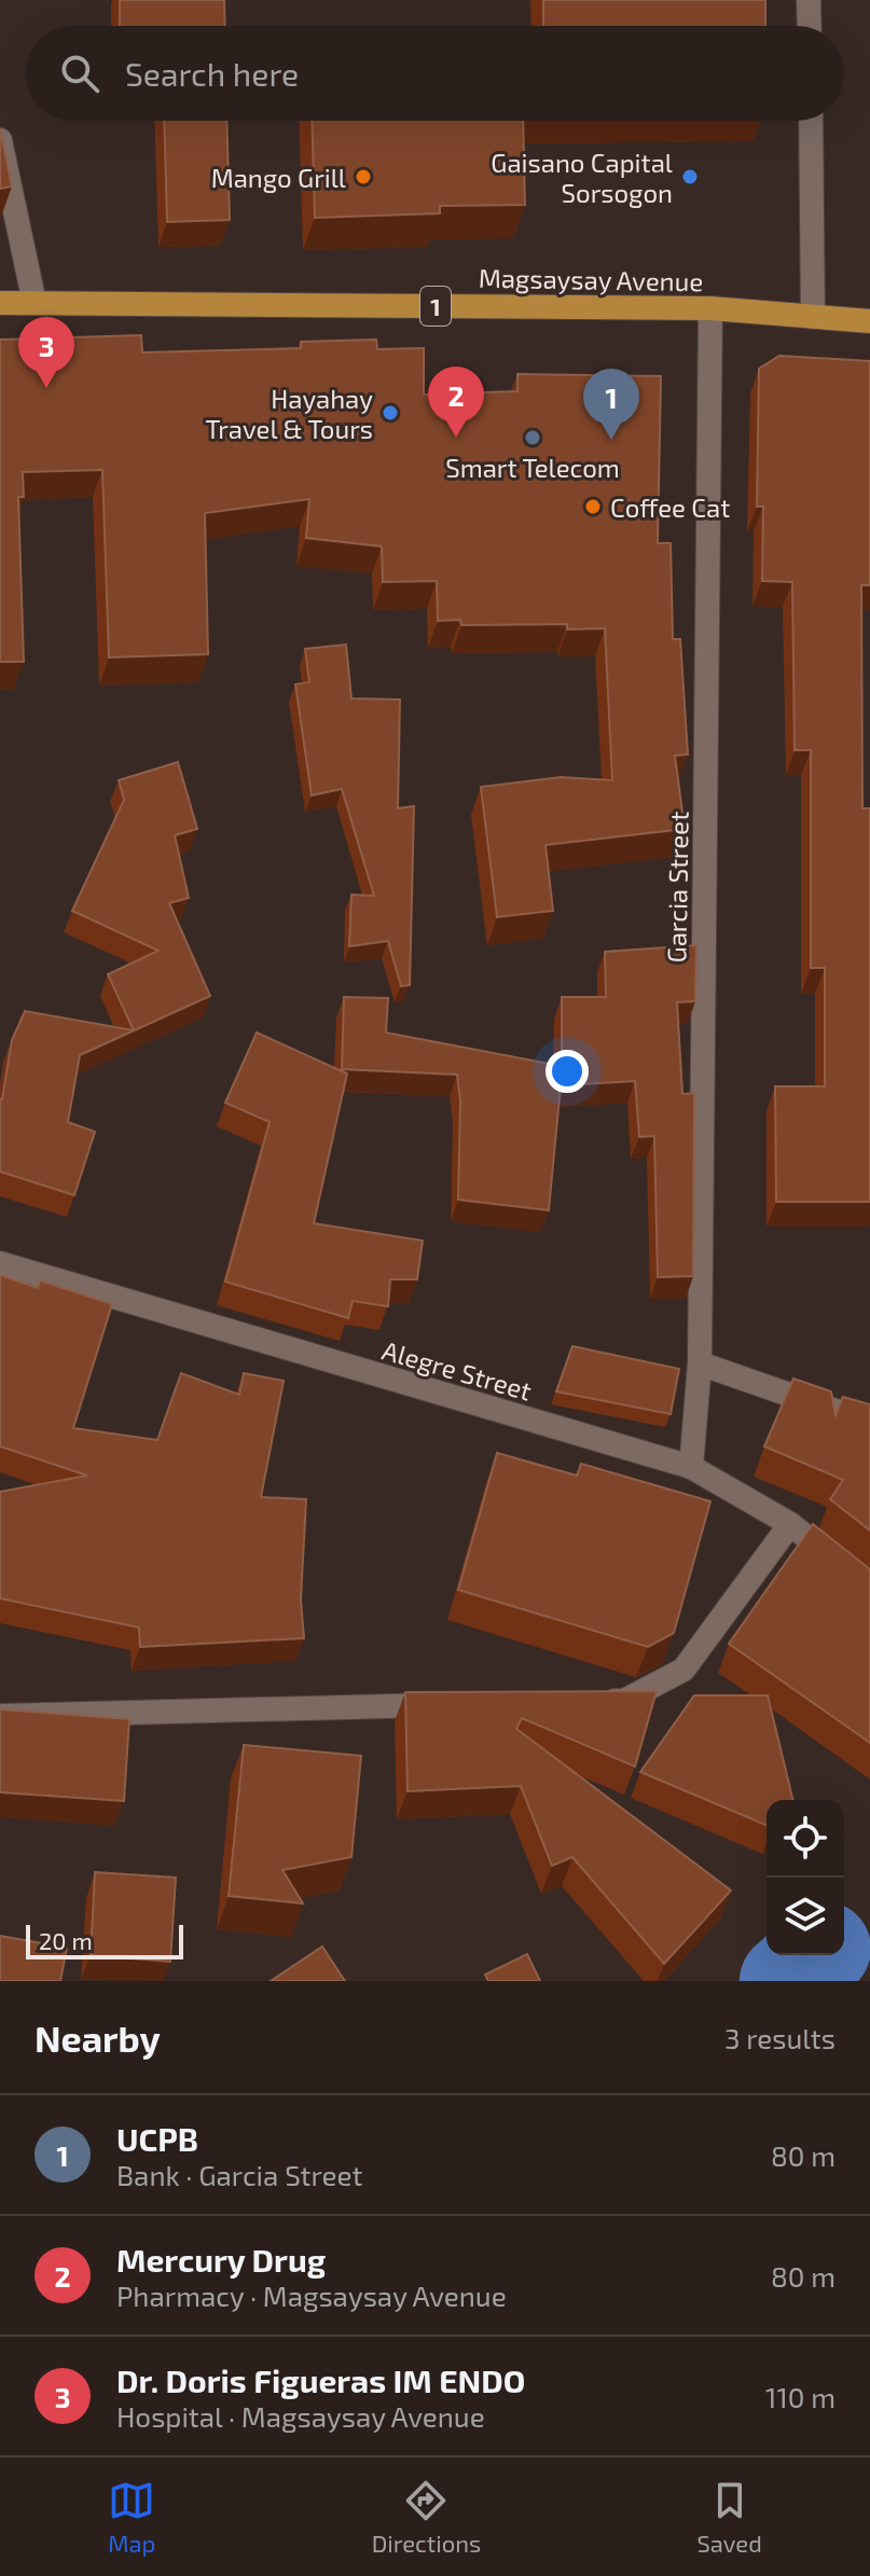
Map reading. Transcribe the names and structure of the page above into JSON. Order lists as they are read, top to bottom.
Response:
{
  "streets": {
    "main road": ["Magsaysay Avenue", "1"],
    "street": ["Garcia Street", "Alegre Street"]
  },
  "crossings": [
    ["Magsaysay Avenue", "Garcia Street"],
    ["Garcia Street", "Alegre Street"]
  ],
  "places": [
    "Mango Grill",
    "Gaisano Capital Sorsogon",
    "Hayahay Travel & Tours",
    "Smart Telecom",
    "Coffee Cat"
  ],
  "scale_bar": "20 m",
  "page": {
    "search": "Search here",
    "pins": ["3", "2", "1"],
    "scale": "20 m",
    "heading": ["Nearby", "3 results"],
    "list": [
      {
        "mark": "1",
        "name": "UCPB",
        "note": "Bank · Garcia Street",
        "value": "80 m"
      },
      {
        "mark": "2",
        "name": "Mercury Drug",
        "note": "Pharmacy · Magsaysay Avenue",
        "value": "80 m"
      },
      {
        "mark": "3",
        "name": "Dr. Doris Figueras IM ENDO",
        "note": "Hospital · Magsaysay Avenue",
        "value": "110 m"
      }
    ],
    "nav": ["Map", "Directions", "Saved"]
  }
}
